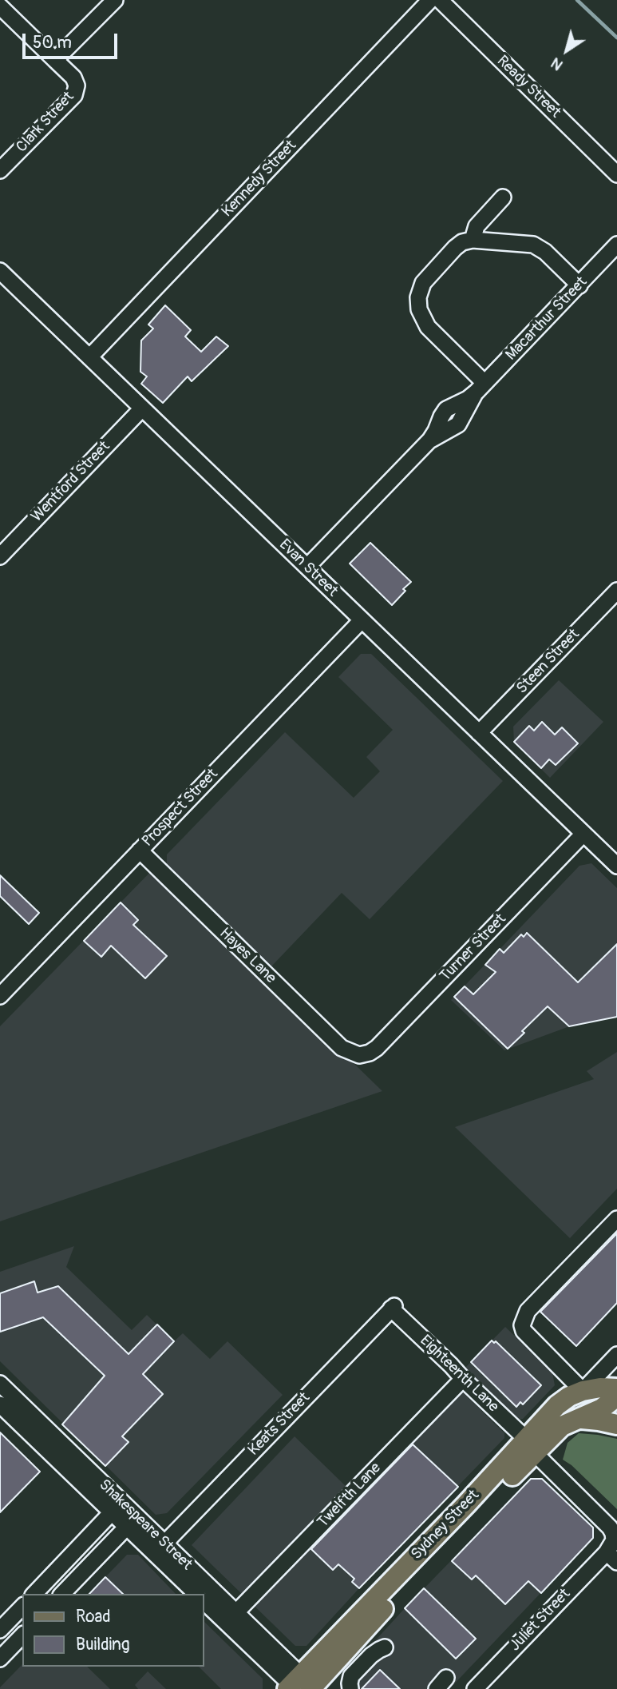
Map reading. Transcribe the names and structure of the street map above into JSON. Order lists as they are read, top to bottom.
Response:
{
  "streets": {
    "main road": ["Sydney Street"],
    "street": [
      "Ready Street",
      "Clark Street",
      "Kennedy Street",
      "Macarthur Street",
      "Wentford Street",
      "Evan Street",
      "Steen Street",
      "Prospect Street",
      "Turner Street",
      "Hayes Lane",
      "Eighteenth Lane",
      "Keats Street",
      "Twelfth Lane",
      "Shakespeare Street",
      "Juliet Street"
    ]
  },
  "crossings": [
    ["Kennedy Street", "Evan Street"],
    ["Macarthur Street", "Evan Street"],
    ["Wentford Street", "Evan Street"],
    ["Evan Street", "Steen Street"],
    ["Evan Street", "Prospect Street"],
    ["Evan Street", "Turner Street"],
    ["Prospect Street", "Hayes Lane"],
    ["Turner Street", "Hayes Lane"],
    ["Eighteenth Lane", "Keats Street"],
    ["Eighteenth Lane", "Twelfth Lane"],
    ["Eighteenth Lane", "Sydney Street"],
    ["Eighteenth Lane", "Juliet Street"],
    ["Keats Street", "Shakespeare Street"],
    ["Twelfth Lane", "Shakespeare Street"],
    ["Shakespeare Street", "Sydney Street"]
  ],
  "legend": ["Road", "Building"],
  "scale_bar": "50 m",
  "north": "bottom left"
}
